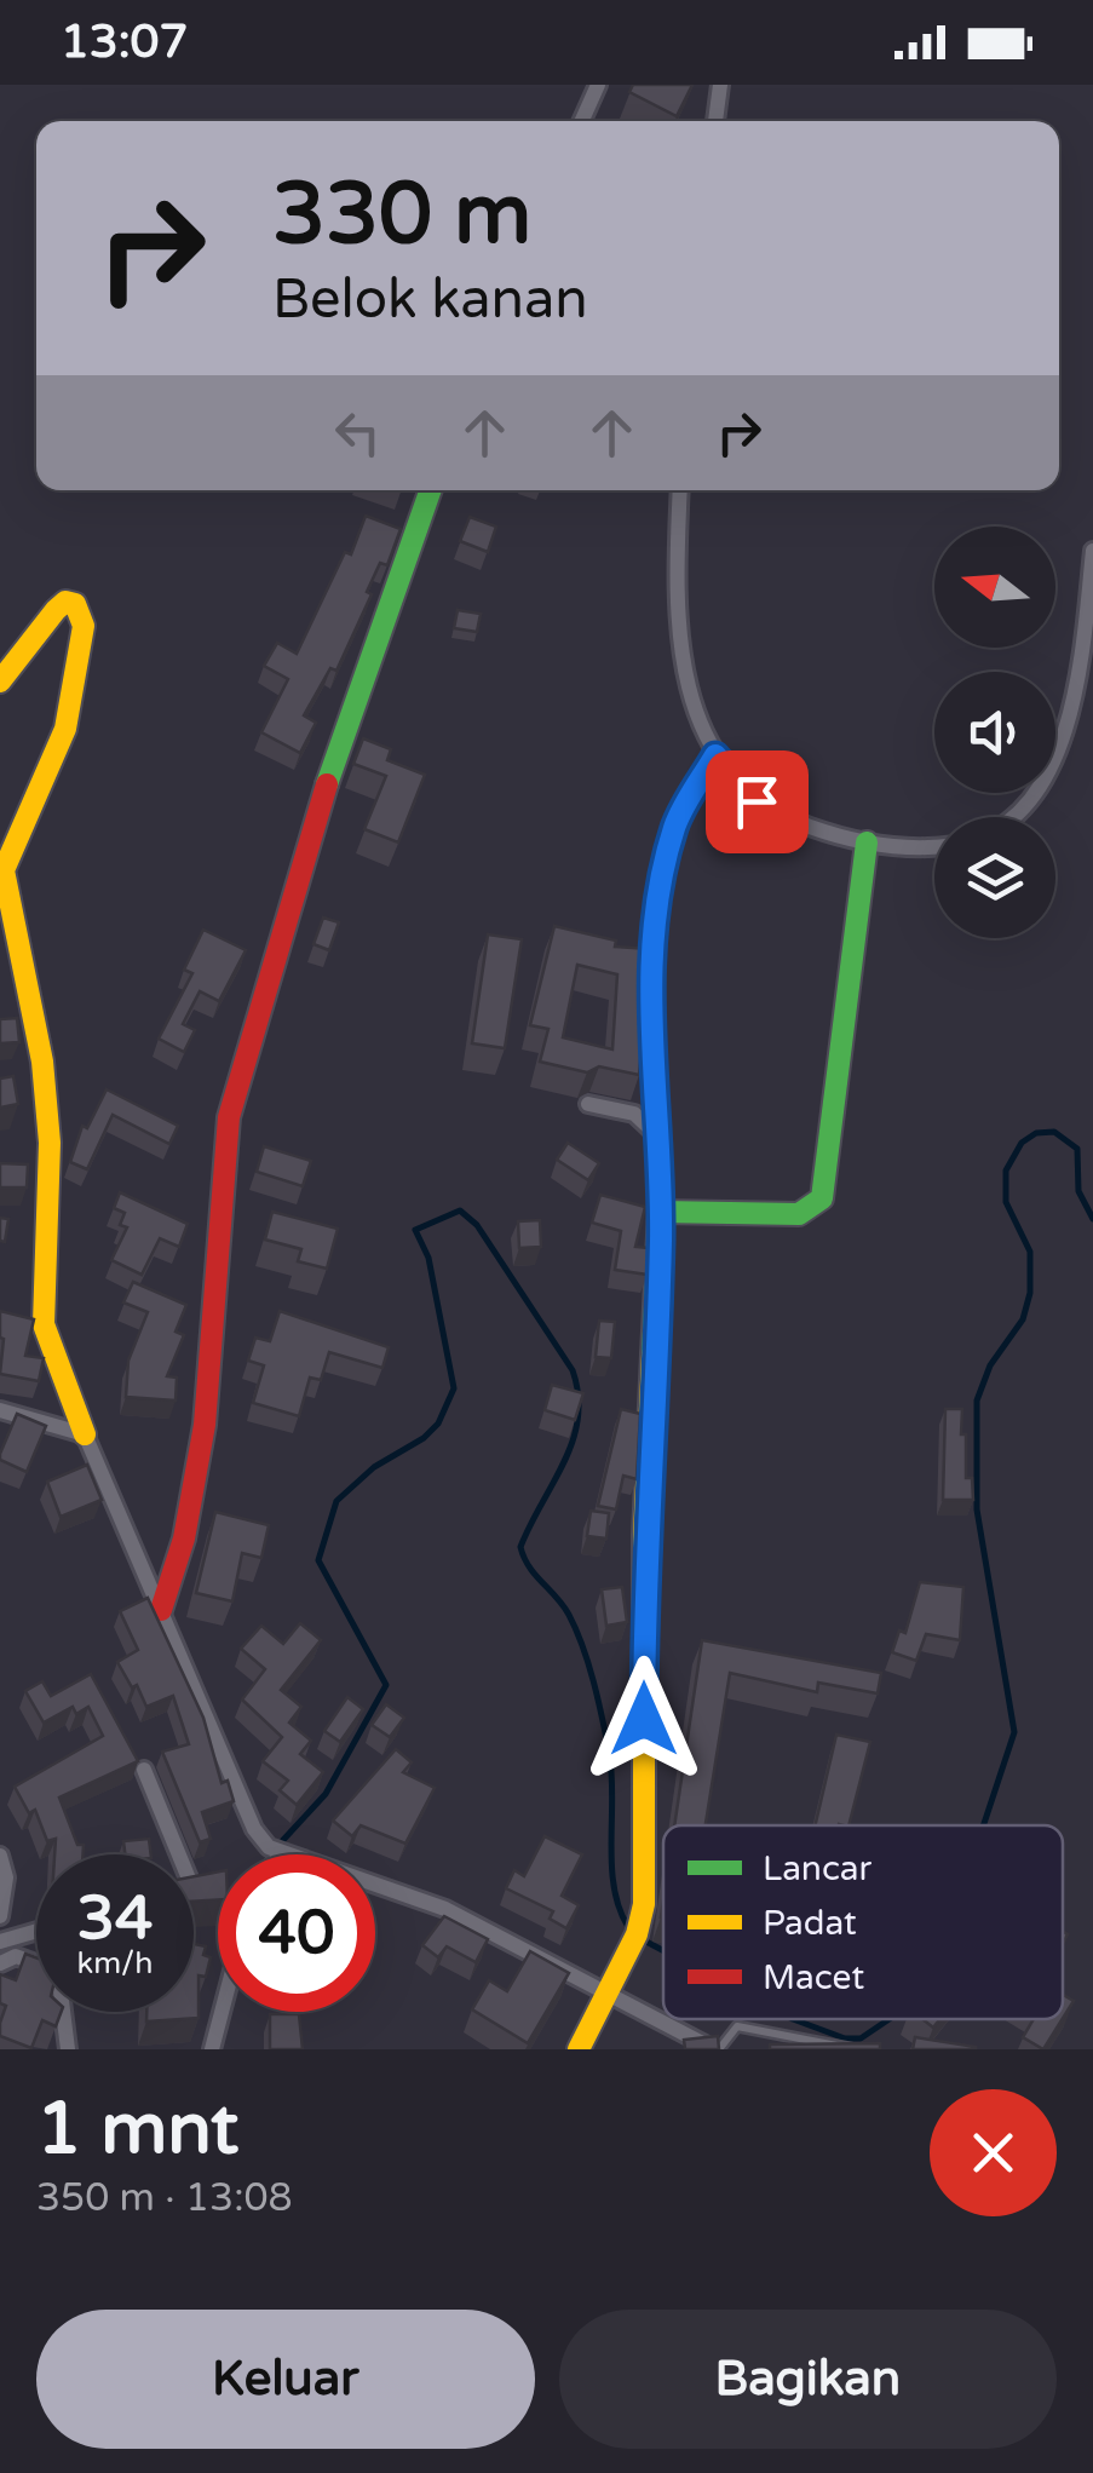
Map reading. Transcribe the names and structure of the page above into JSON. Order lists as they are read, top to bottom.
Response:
{
  "legend": ["Lancar", "Padat", "Macet"],
  "north": "left",
  "page": {
    "status": "13:07",
    "turn": ["330 m", "Belok kanan"],
    "speed": "34 km/h",
    "limit": "40",
    "heading": ["1 mnt", "350 m · 13:08"],
    "buttons": ["Keluar", "Bagikan"]
  }
}
